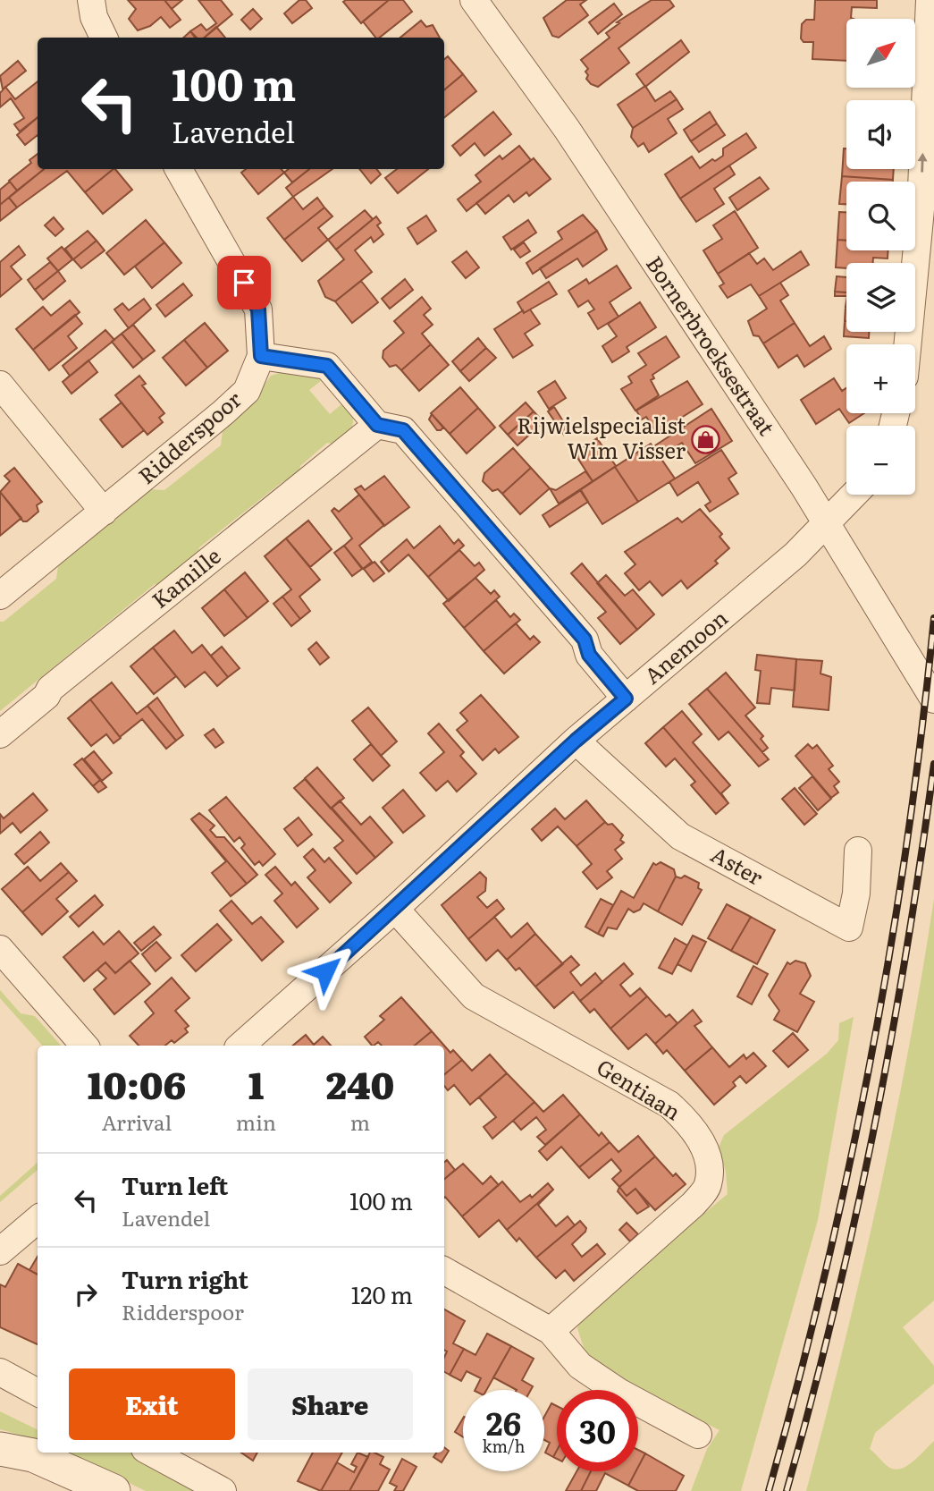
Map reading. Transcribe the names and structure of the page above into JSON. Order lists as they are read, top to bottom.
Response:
{
  "streets": {
    "street": [
      "Bornerbroeksestraat",
      "Ridderspoor",
      "Kamille",
      "Anemoon",
      "Aster",
      "Gentiaan"
    ]
  },
  "crossings": [
    ["Bornerbroeksestraat", "Anemoon"],
    ["Anemoon", "Aster"],
    ["Anemoon", "Gentiaan"]
  ],
  "places": {
    "shop": ["Rijwielspecialist Wim Visser"]
  },
  "north": "top right",
  "page": {
    "map_buttons": ["+", "−"],
    "turn": ["100 m", "Lavendel"],
    "eta": [
      "10:06",
      "Arrival",
      "1",
      "min",
      "240",
      "m"
    ],
    "list": [
      {
        "name": "Turn left",
        "note": "Lavendel",
        "value": "100 m"
      },
      {
        "name": "Turn right",
        "note": "Ridderspoor",
        "value": "120 m"
      }
    ],
    "buttons": ["Exit", "Share"],
    "speed": "26 km/h",
    "limit": "30"
  }
}
